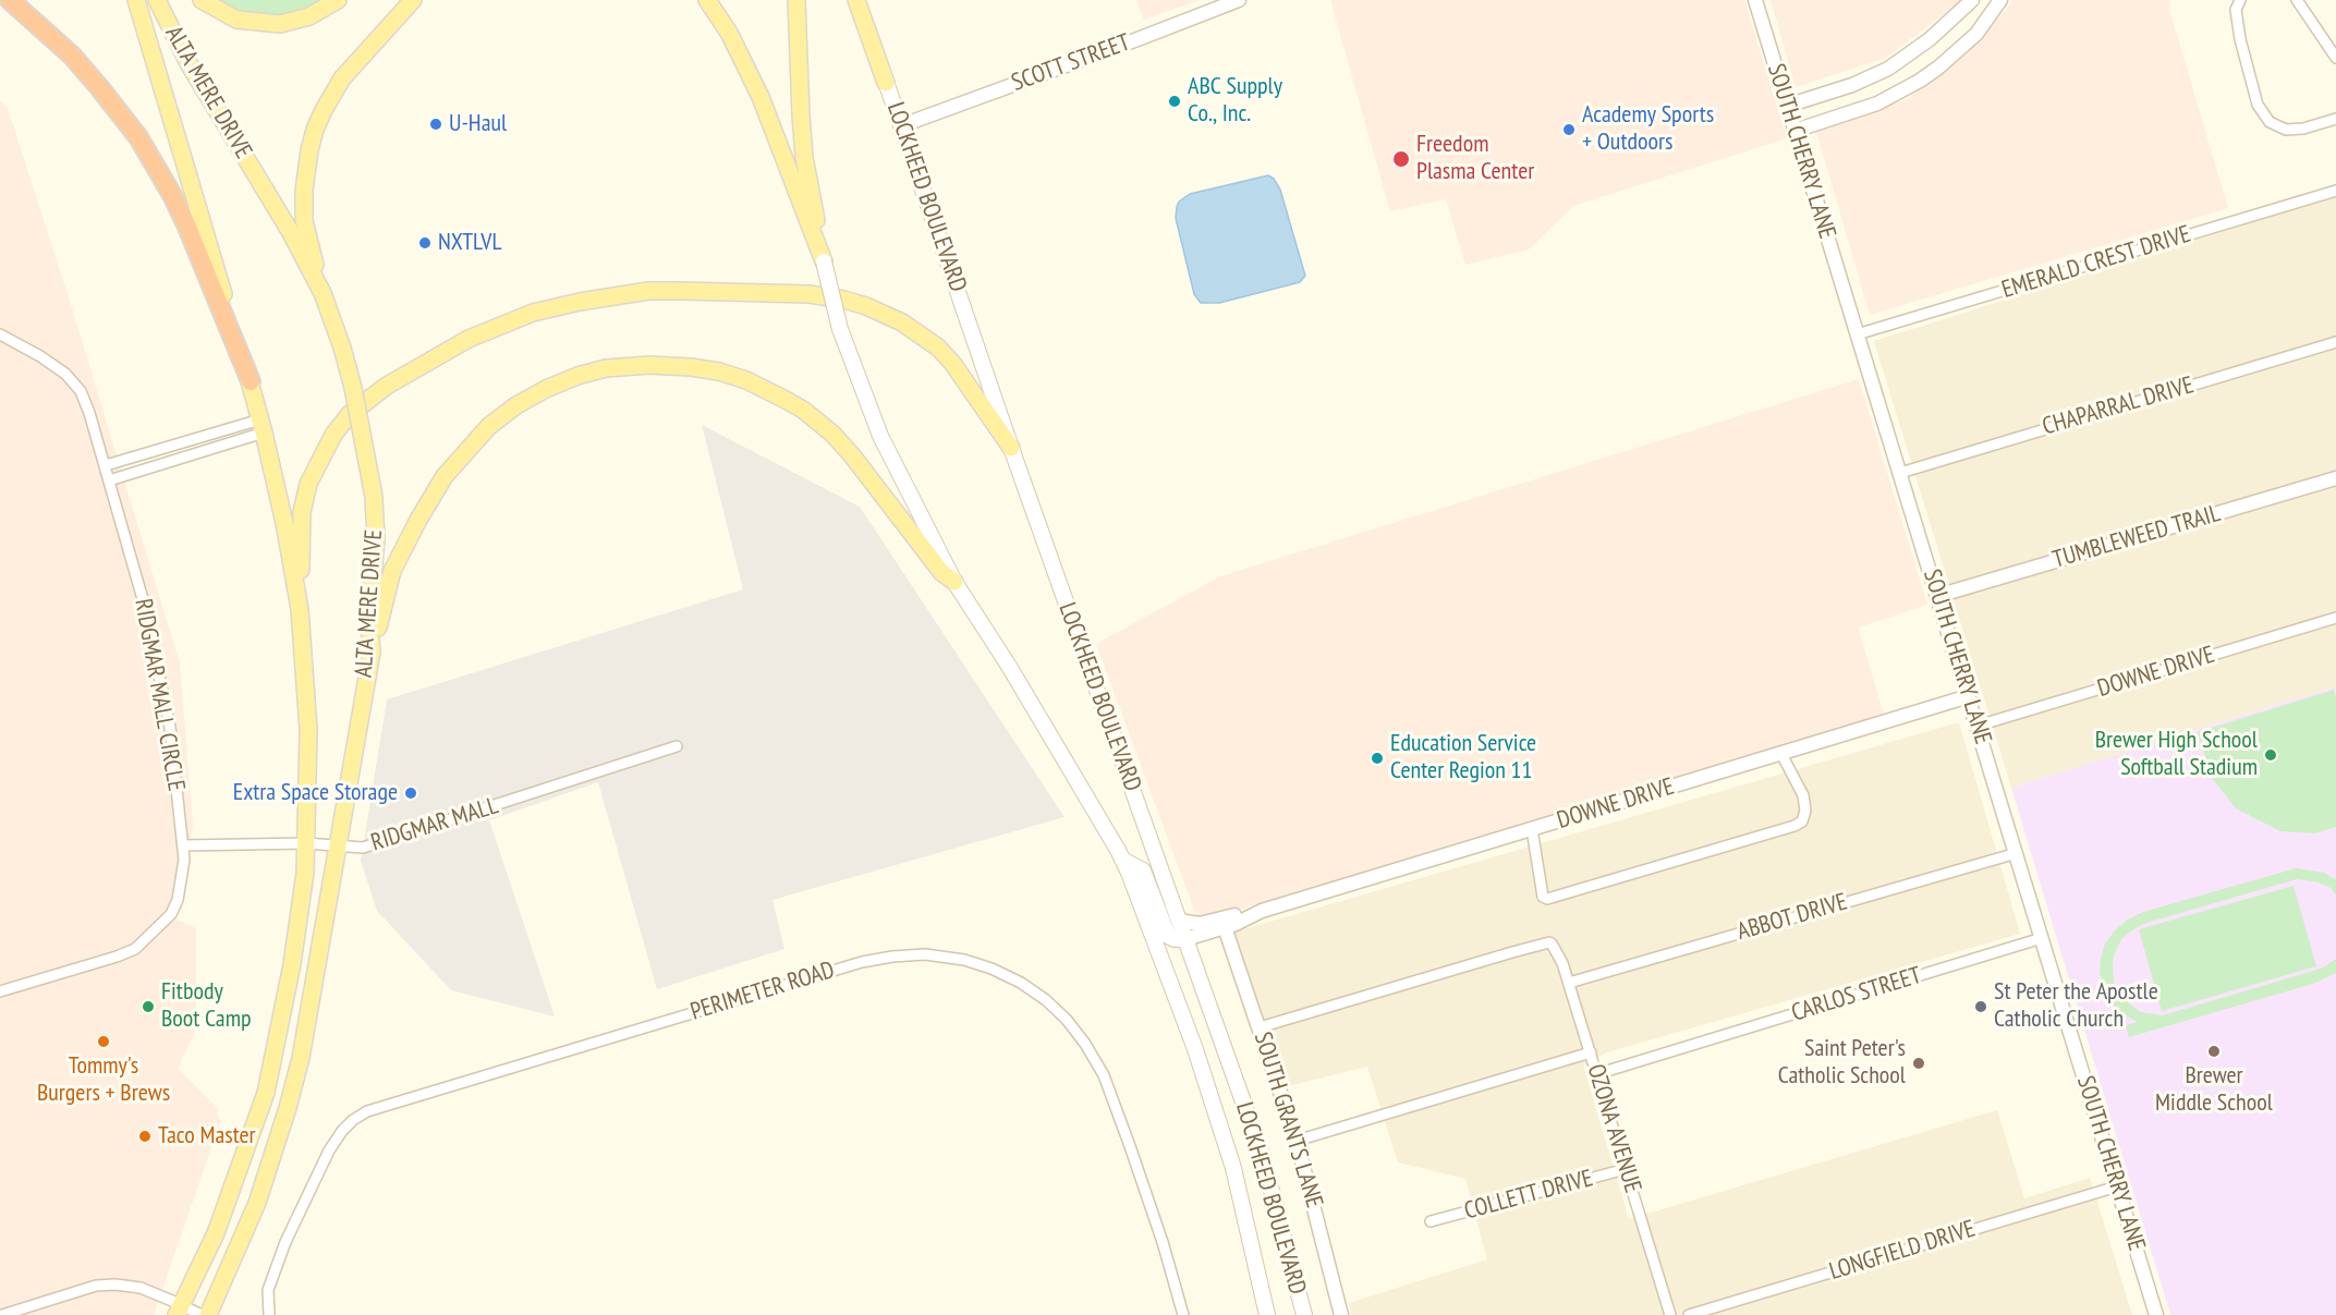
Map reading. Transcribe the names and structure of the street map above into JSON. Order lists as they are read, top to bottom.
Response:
{
  "streets": {
    "main road": ["ALTA MERE DRIVE", "LOCKHEED BOULEVARD"],
    "street": [
      "SCOTT STREET",
      "SOUTH CHERRY LANE",
      "EMERALD CREST DRIVE",
      "CHAPARRAL DRIVE",
      "TUMBLEWEED TRAIL",
      "DOWNE DRIVE",
      "RIDGMAR MALL CIRCLE",
      "RIDGMAR MALL",
      "ABBOT DRIVE",
      "PERIMETER ROAD",
      "CARLOS STREET",
      "SOUTH GRANTS LANE",
      "OZONA AVENUE",
      "COLLETT DRIVE",
      "LONGFIELD DRIVE"
    ]
  },
  "crossings": [
    ["SCOTT STREET", "LOCKHEED BOULEVARD"],
    ["ALTA MERE DRIVE", "RIDGMAR MALL"],
    ["SOUTH CHERRY LANE", "EMERALD CREST DRIVE"],
    ["SOUTH CHERRY LANE", "CHAPARRAL DRIVE"],
    ["SOUTH CHERRY LANE", "TUMBLEWEED TRAIL"],
    ["SOUTH CHERRY LANE", "DOWNE DRIVE"],
    ["SOUTH CHERRY LANE", "ABBOT DRIVE"],
    ["SOUTH CHERRY LANE", "CARLOS STREET"],
    ["SOUTH CHERRY LANE", "LONGFIELD DRIVE"],
    ["LOCKHEED BOULEVARD", "DOWNE DRIVE"],
    ["DOWNE DRIVE", "SOUTH GRANTS LANE"],
    ["RIDGMAR MALL CIRCLE", "RIDGMAR MALL"],
    ["ABBOT DRIVE", "OZONA AVENUE"],
    ["CARLOS STREET", "OZONA AVENUE"],
    ["SOUTH GRANTS LANE", "OZONA AVENUE"],
    ["OZONA AVENUE", "COLLETT DRIVE"]
  ],
  "places": [
    "ABC Supply Co., Inc.",
    "U-Haul",
    "Academy Sports + Outdoors",
    "Freedom Plasma Center",
    "NXTLVL",
    "Brewer High School Softball Stadium",
    "Education Service Center Region 11",
    "Extra Space Storage",
    "Fitbody Boot Camp",
    "St Peter the Apostle Catholic Church",
    "Tommy's Burgers + Brews",
    "Brewer Middle School",
    "Saint Peter's Catholic School",
    "Taco Master"
  ]
}
